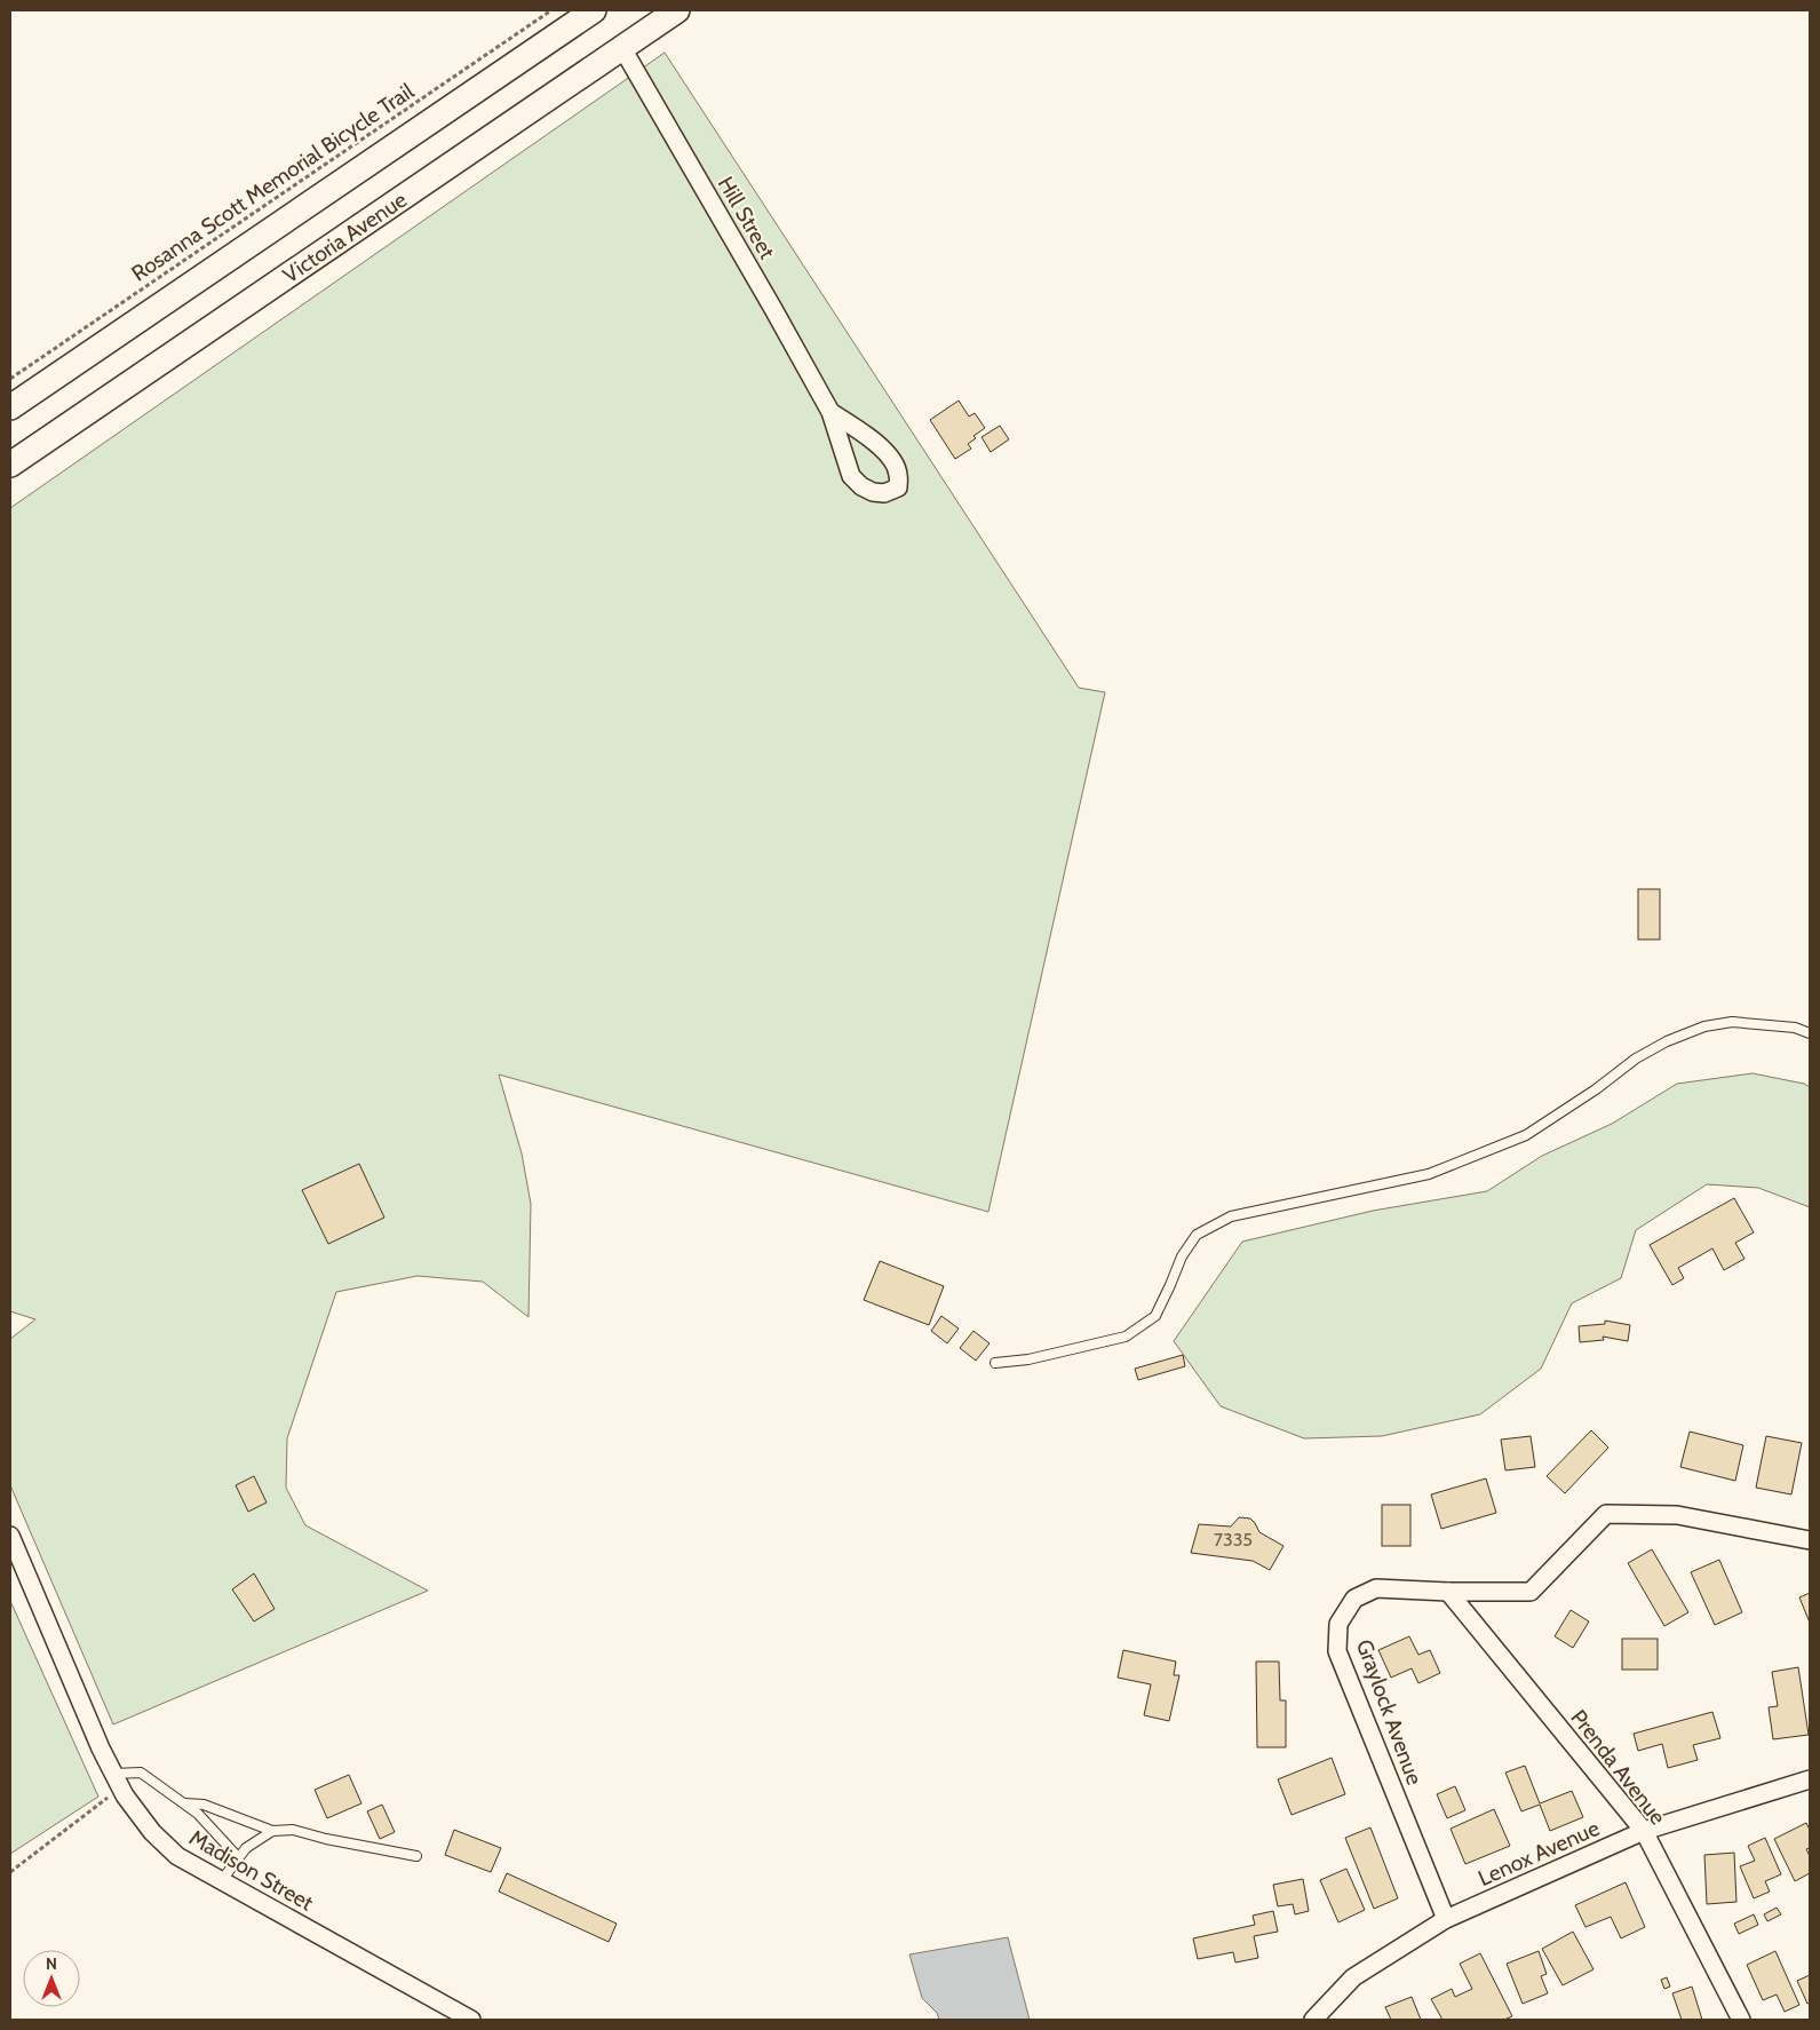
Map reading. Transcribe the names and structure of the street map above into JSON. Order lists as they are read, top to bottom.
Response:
{
  "streets": {
    "main road": ["Victoria Avenue"],
    "street": [
      "Hill Street",
      "Graylock Avenue",
      "Prenda Avenue",
      "Lenox Avenue",
      "Madison Street"
    ],
    "path": ["Rosanna Scott Memorial Bicycle Trail"]
  },
  "crossings": [
    ["Hill Street", "Victoria Avenue"],
    ["Graylock Avenue", "Prenda Avenue"],
    ["Graylock Avenue", "Lenox Avenue"],
    ["Prenda Avenue", "Lenox Avenue"]
  ],
  "house_numbers": ["7335"],
  "north": "top"
}
